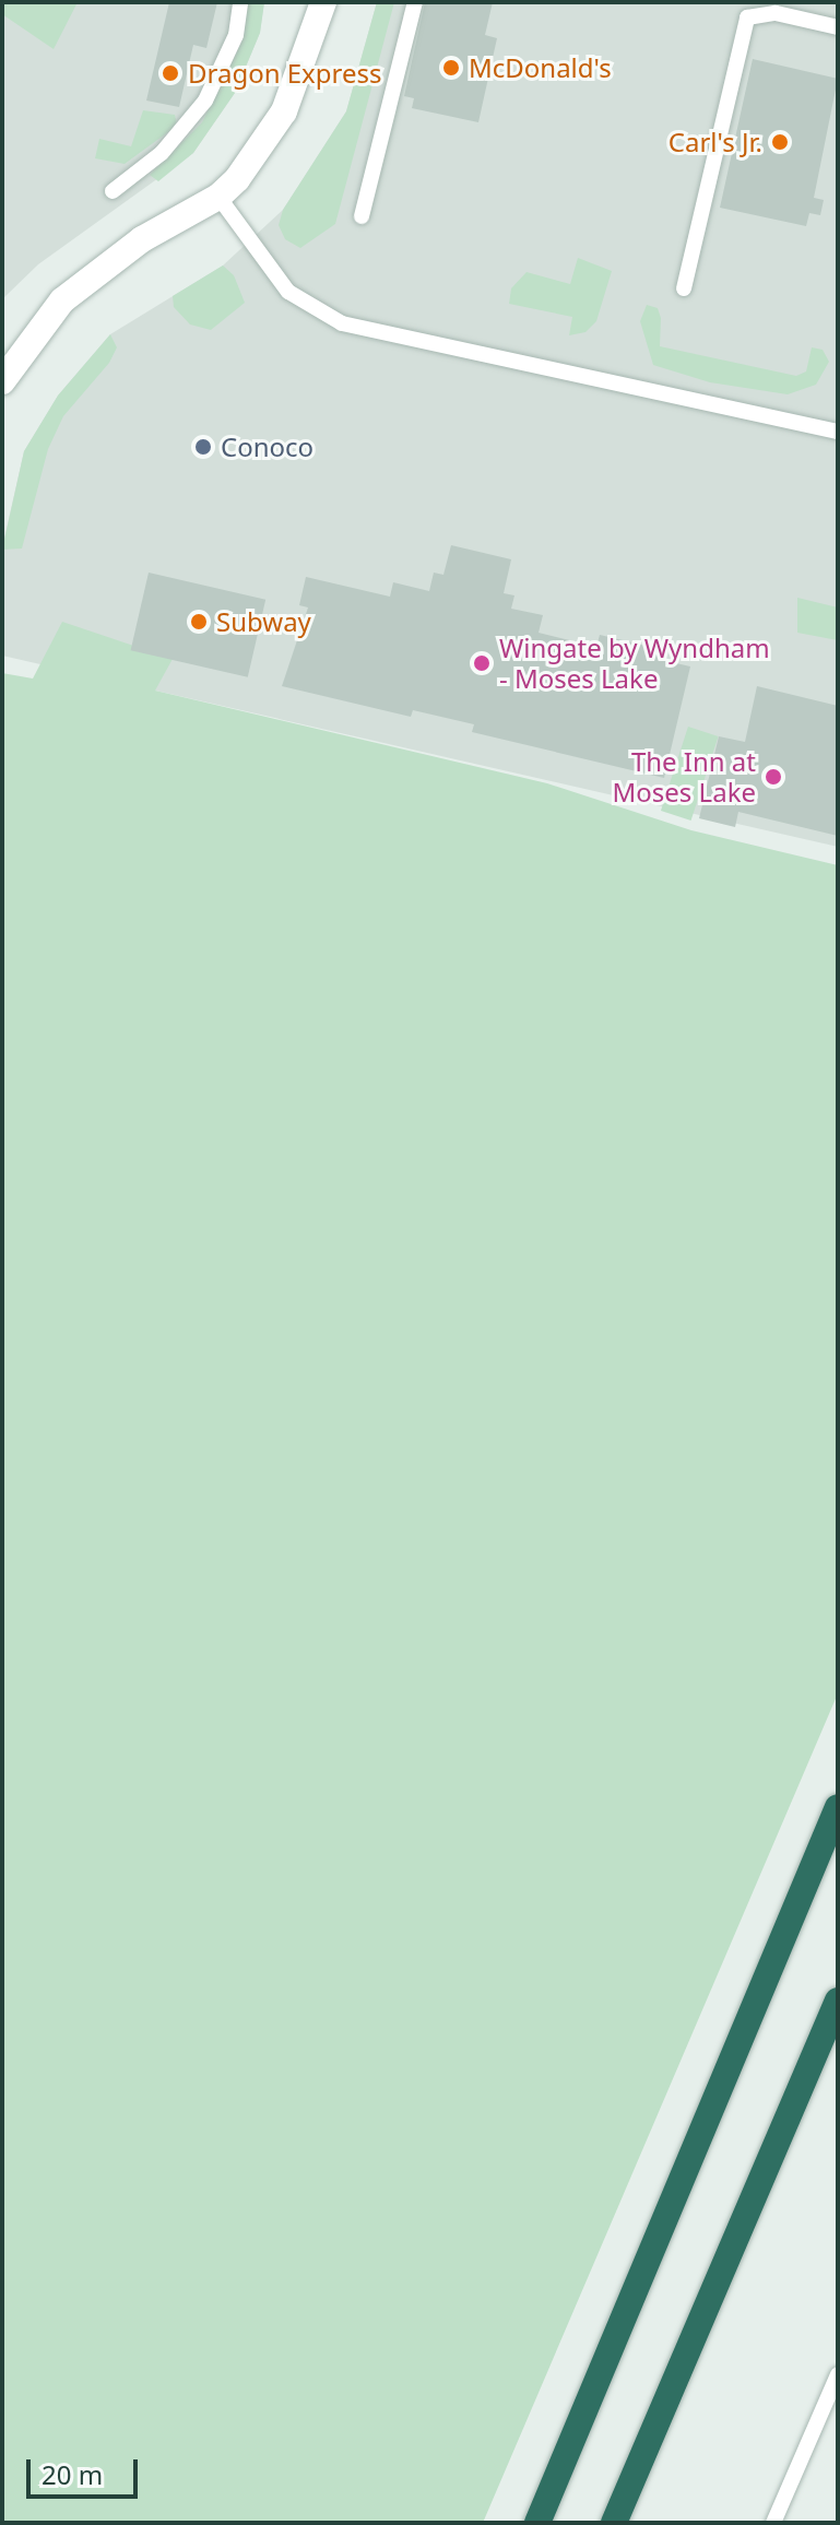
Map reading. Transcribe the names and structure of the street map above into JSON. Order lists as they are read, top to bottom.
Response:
{
  "places": [
    "McDonald's",
    "Dragon Express",
    "Carl's Jr.",
    "Conoco",
    "Subway",
    "Wingate by Wyndham - Moses Lake",
    "The Inn at Moses Lake"
  ],
  "scale_bar": "20 m"
}
